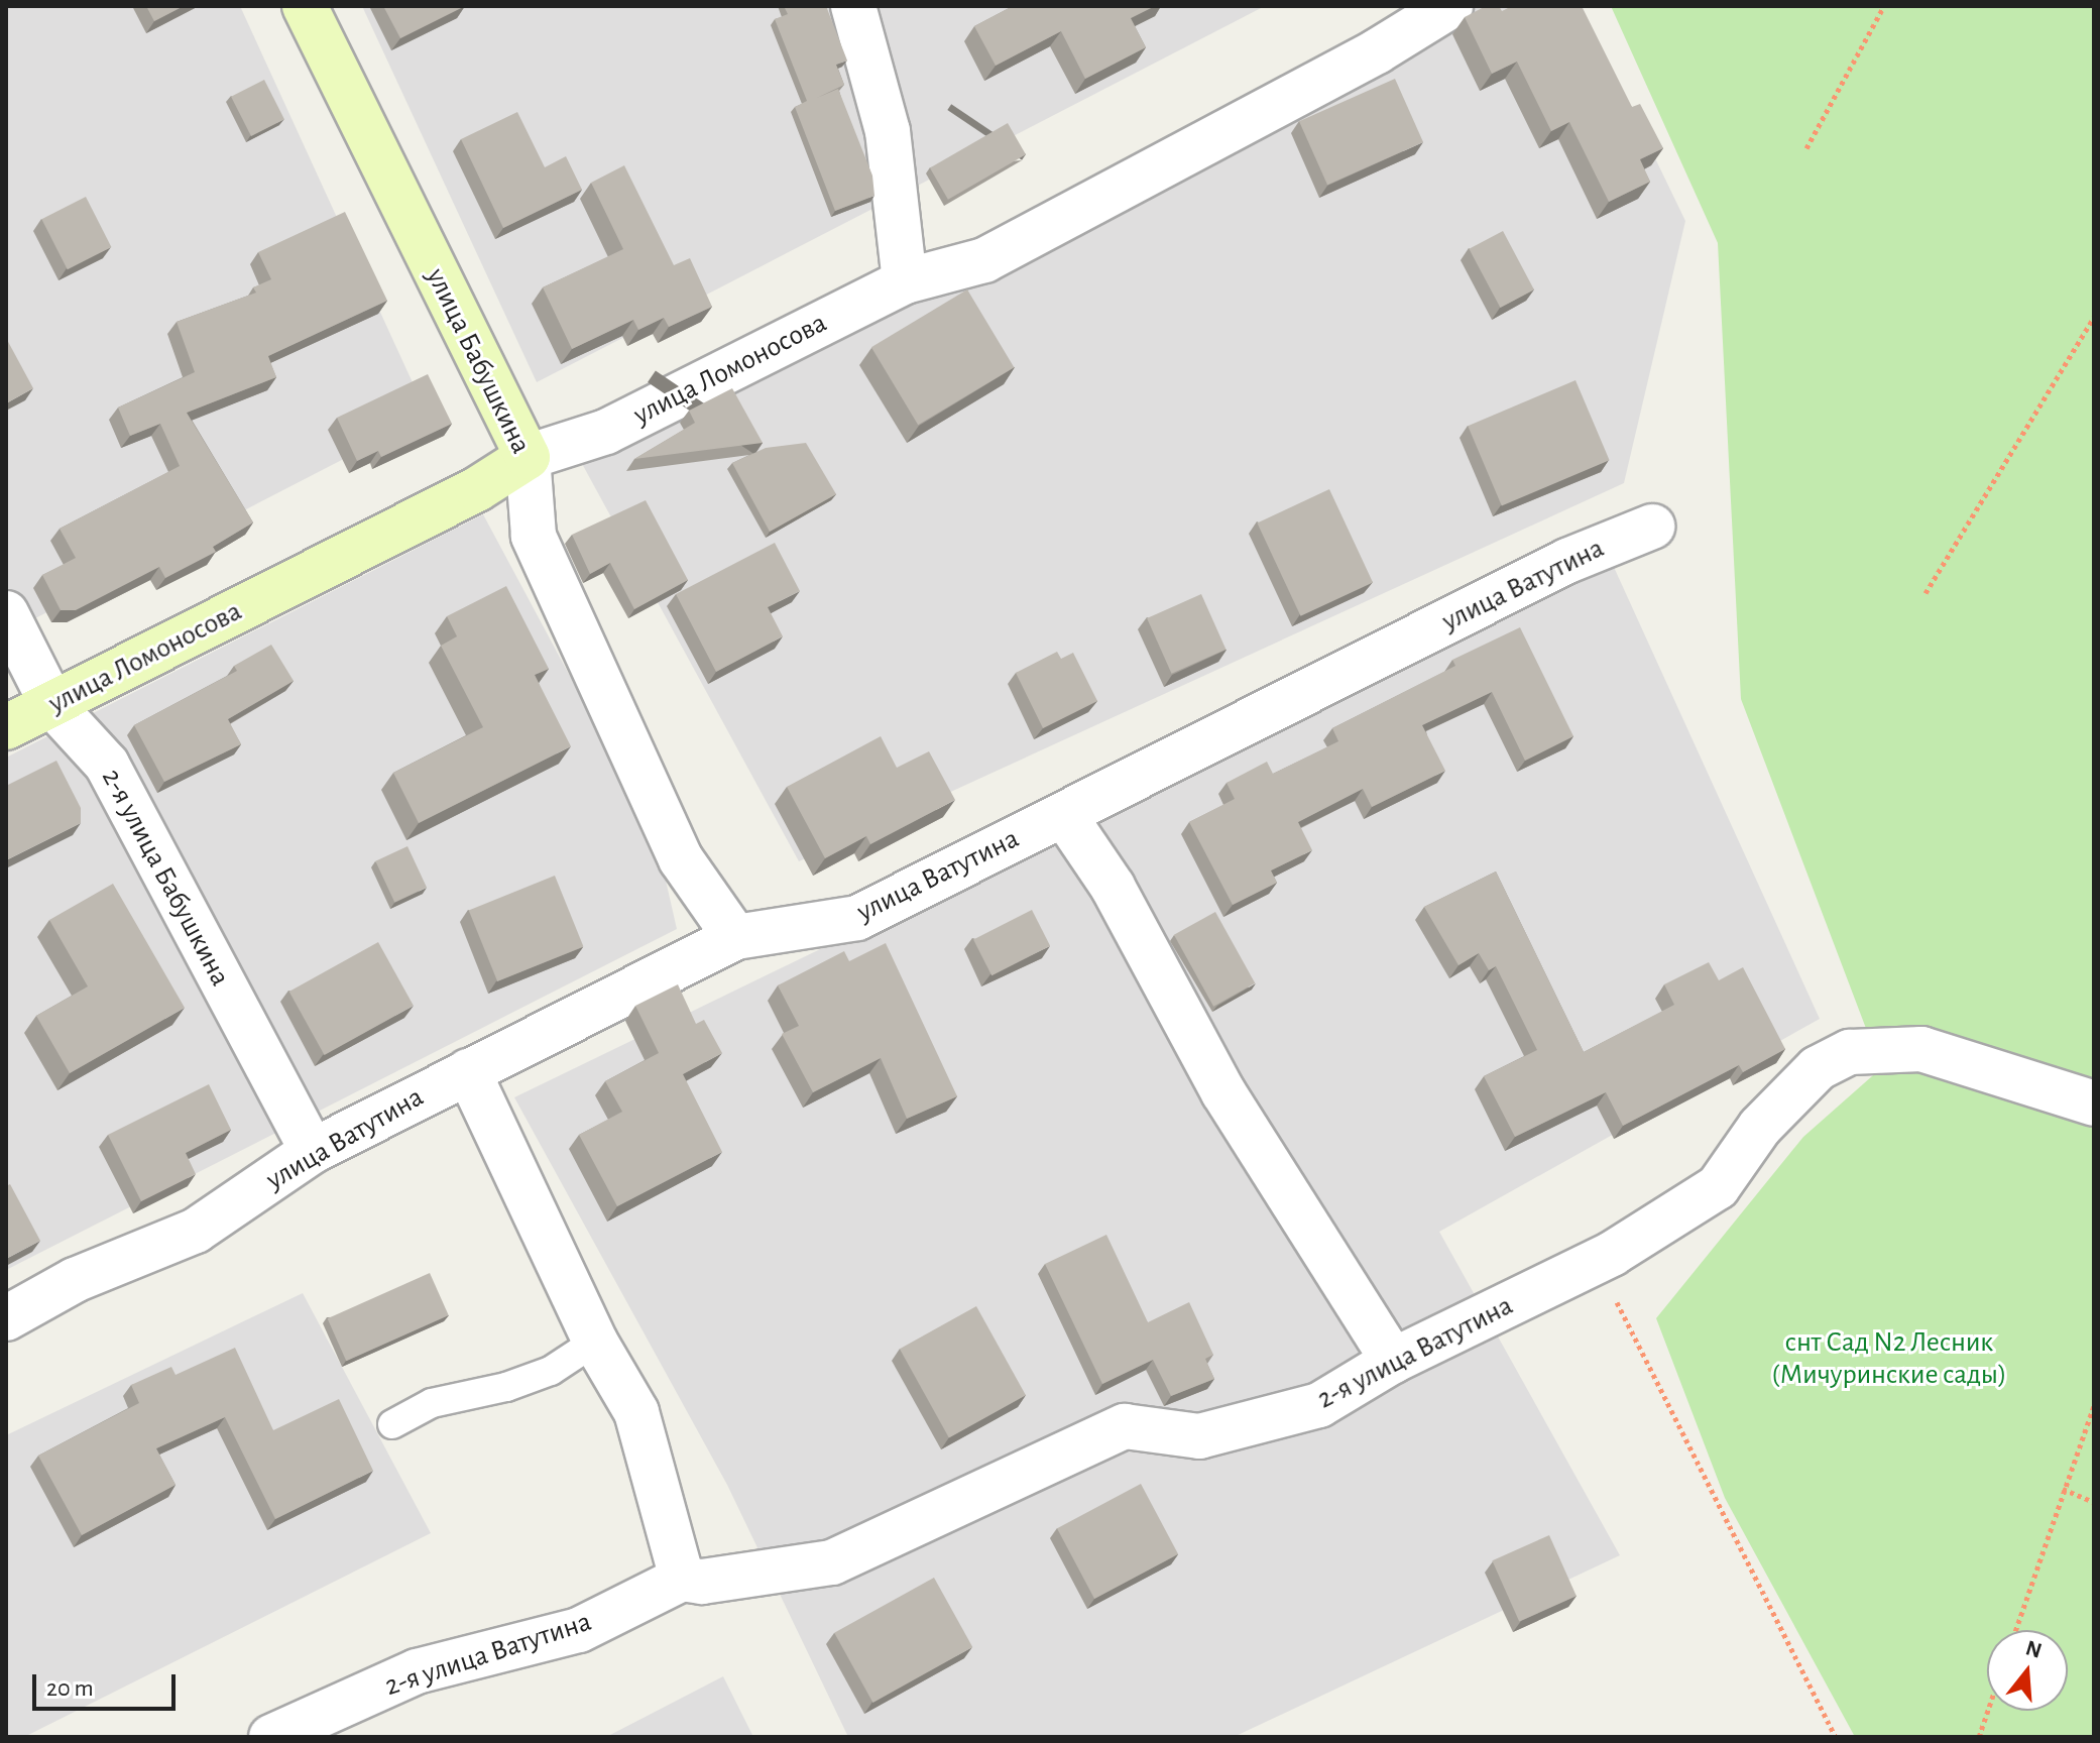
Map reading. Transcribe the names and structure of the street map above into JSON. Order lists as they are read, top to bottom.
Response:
{
  "streets": {
    "street": [
      "улица Бабушкина",
      "улица Ломоносова",
      "улица Ватутина",
      "2-я улица Бабушкина",
      "2-я улица Ватутина"
    ]
  },
  "crossings": [
    ["улица Бабушкина", "улица Ломоносова"],
    ["улица Бабушкина", "улица Ватутина"],
    ["улица Ломоносова", "2-я улица Бабушкина"],
    ["улица Ватутина", "2-я улица Бабушкина"]
  ],
  "parks": ["снт Сад N2 Лесник (Мичуринские сады)"],
  "scale_bar": "20 m",
  "north": "top"
}
